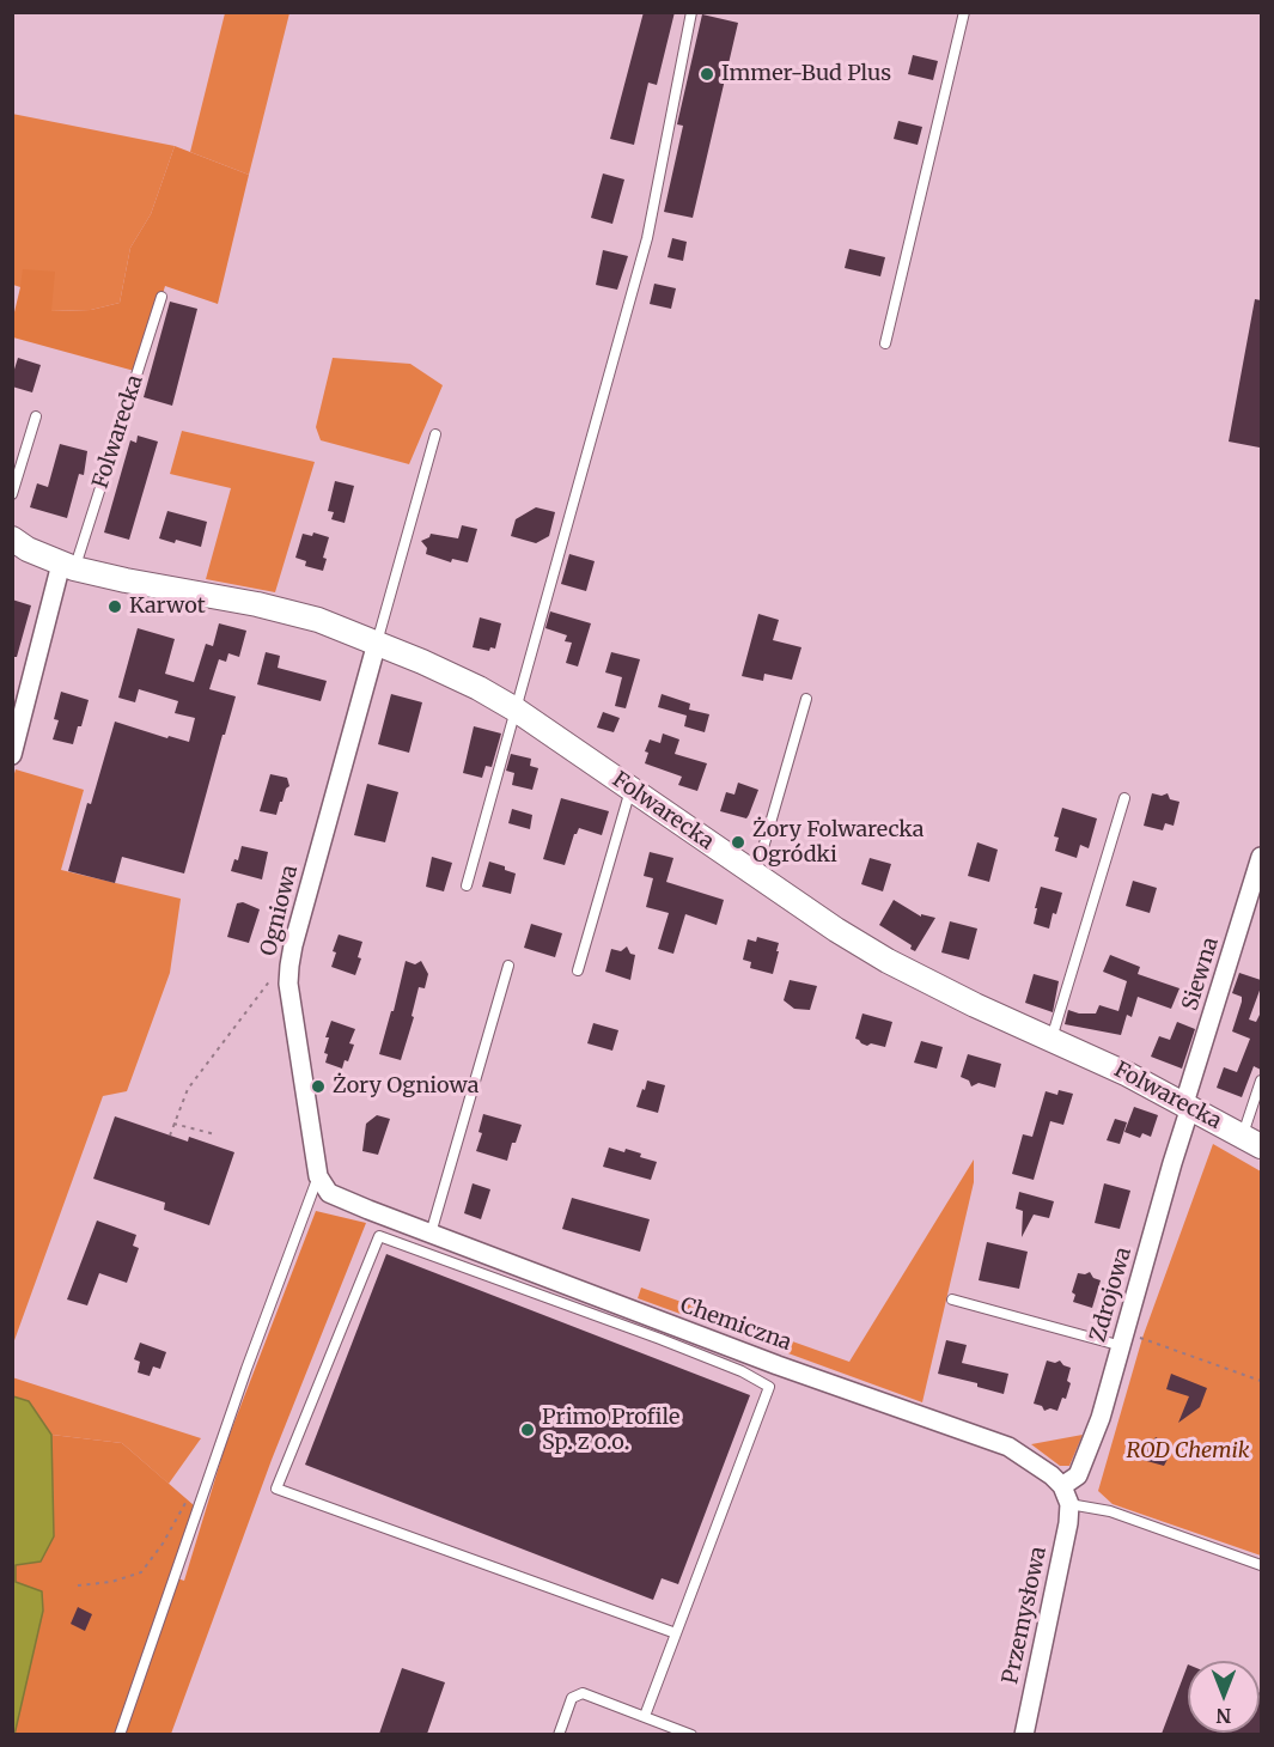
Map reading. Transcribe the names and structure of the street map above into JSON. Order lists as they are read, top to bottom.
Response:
{
  "streets": {
    "street": [
      "Folwarecka",
      "Ogniowa",
      "Siewna",
      "Zdrojowa",
      "Chemiczna",
      "Przemysłowa"
    ]
  },
  "crossings": [
    ["Folwarecka", "Ogniowa"],
    ["Folwarecka", "Siewna"],
    ["Folwarecka", "Zdrojowa"],
    ["Ogniowa", "Chemiczna"],
    ["Siewna", "Zdrojowa"],
    ["Zdrojowa", "Chemiczna"],
    ["Chemiczna", "Przemysłowa"]
  ],
  "parks": ["ROD Chemik"],
  "places": [
    "Immer-Bud Plus",
    "Karwot",
    "Żory Folwarecka Ogródki",
    "Żory Ogniowa",
    "Primo Profile Sp. z o.o."
  ],
  "north": "bottom"
}
